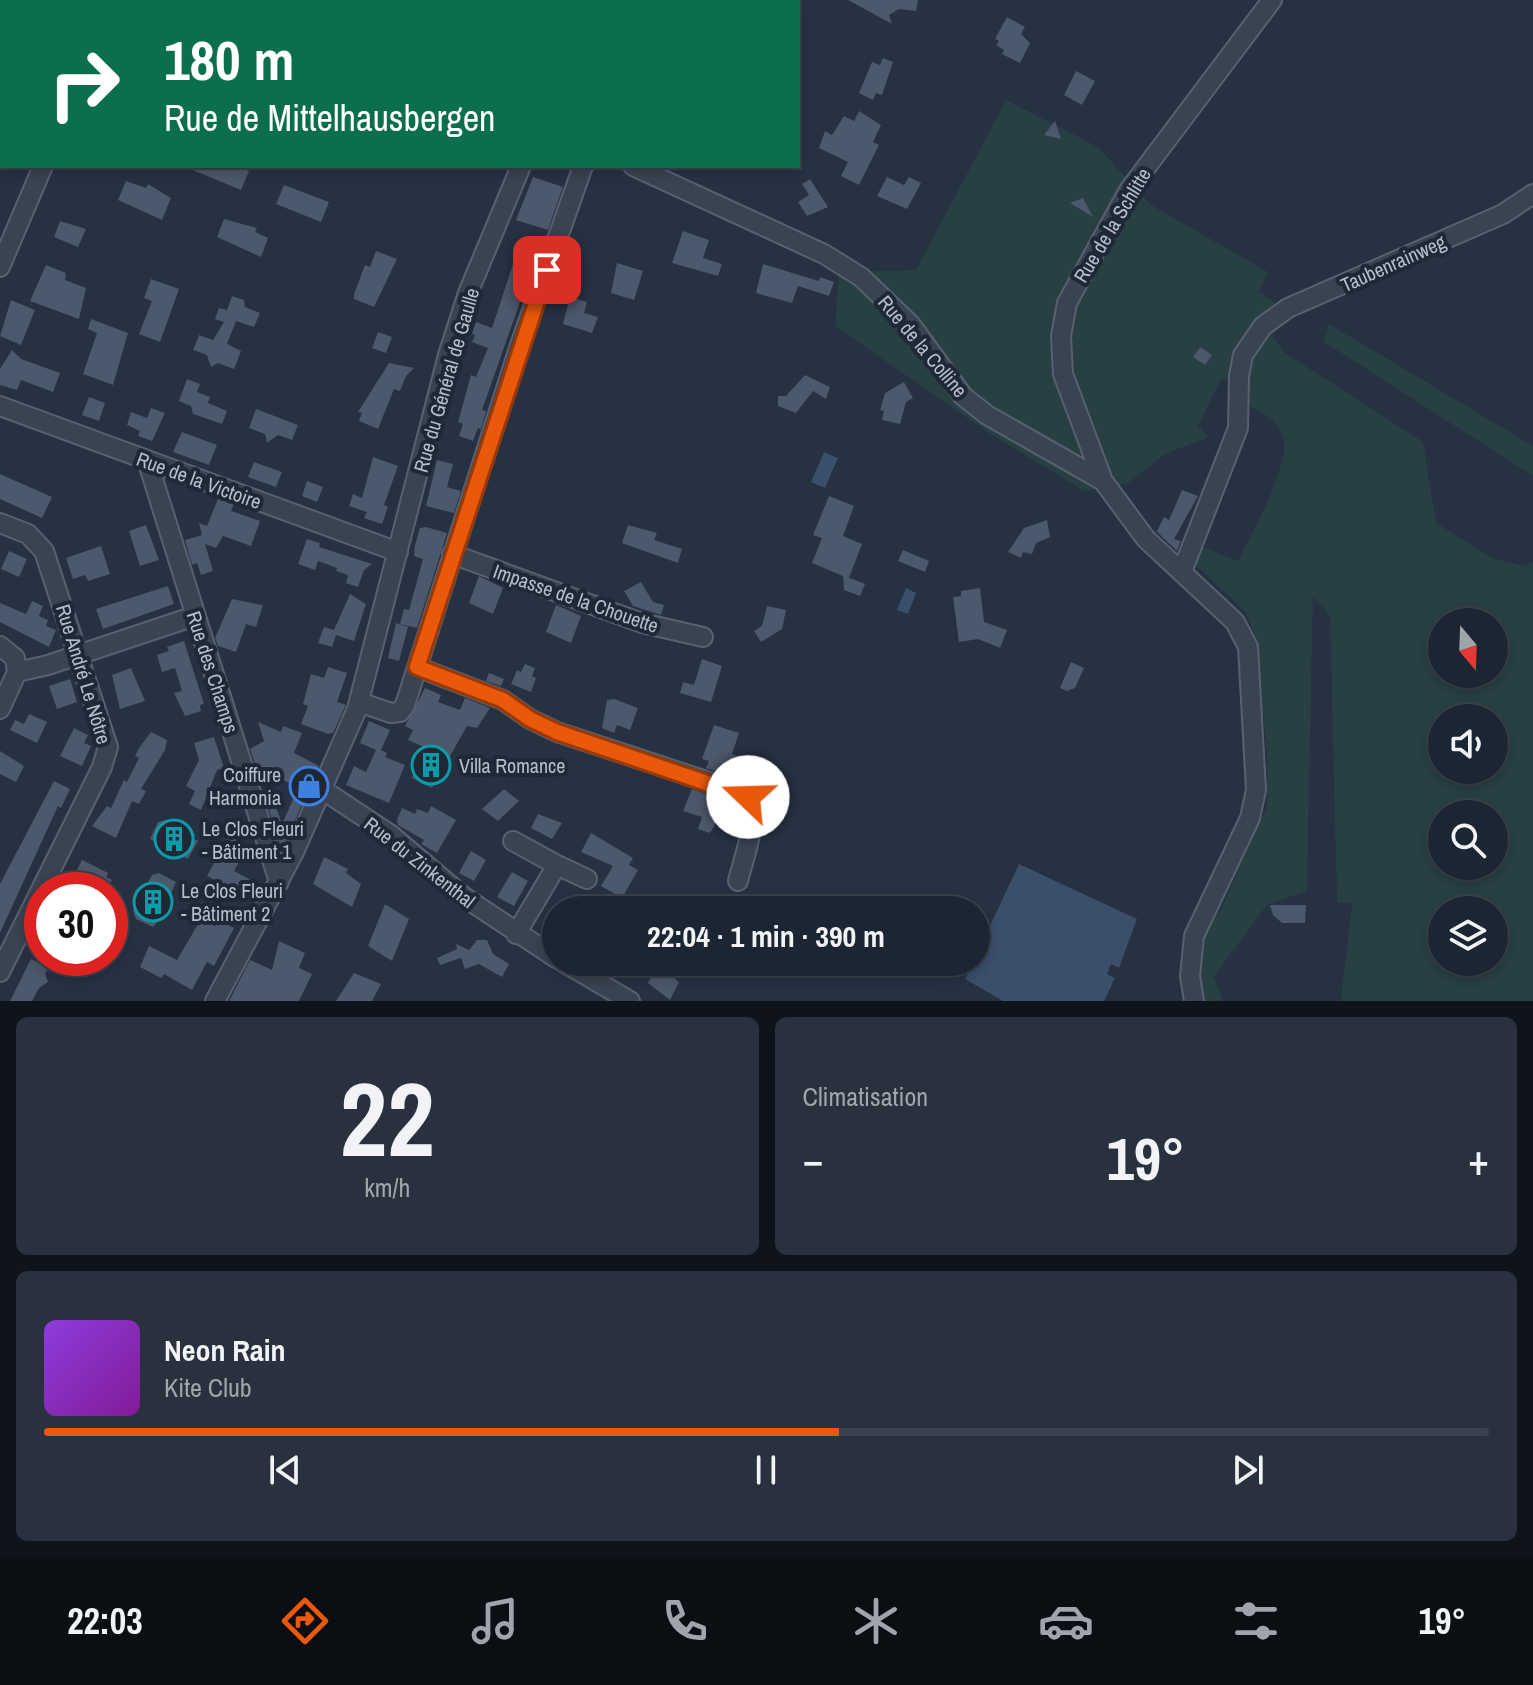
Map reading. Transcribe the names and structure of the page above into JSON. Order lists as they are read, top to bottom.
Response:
{
  "streets": {
    "street": [
      "Rue de la Schlitte",
      "Taubenrainweg",
      "Rue de la Colline",
      "Rue du Général de Gaulle",
      "Rue de la Victoire",
      "Impasse de la Chouette",
      "Rue des Champs",
      "Rue André Le Nôtre",
      "Rue du Zinkenthal"
    ]
  },
  "crossings": [
    ["Rue de la Schlitte", "Rue de la Colline"],
    ["Taubenrainweg", "Rue de la Colline"],
    ["Rue du Général de Gaulle", "Rue de la Victoire"],
    ["Rue du Général de Gaulle", "Rue des Champs"],
    ["Rue du Général de Gaulle", "Rue du Zinkenthal"],
    ["Rue de la Victoire", "Rue des Champs"]
  ],
  "places": {
    "building": ["Villa Romance", "Le Clos Fleuri - Bâtiment 1", "Le Clos Fleuri - Bâtiment 2"],
    "shop": ["Coiffure Harmonia"]
  },
  "north": "bottom",
  "page": {
    "turn": ["180 m", "Rue de Mittelhausbergen"],
    "limit": "30",
    "trip": "22:04 · 1 min · 390 m",
    "tile": [
      ["22", "km/h"],
      "Climatisation"
    ],
    "heat": ["−", "19°", "+"],
    "song": ["Neon Rain", "Kite Club"],
    "tabs": ["22:03", "19°"]
  }
}
